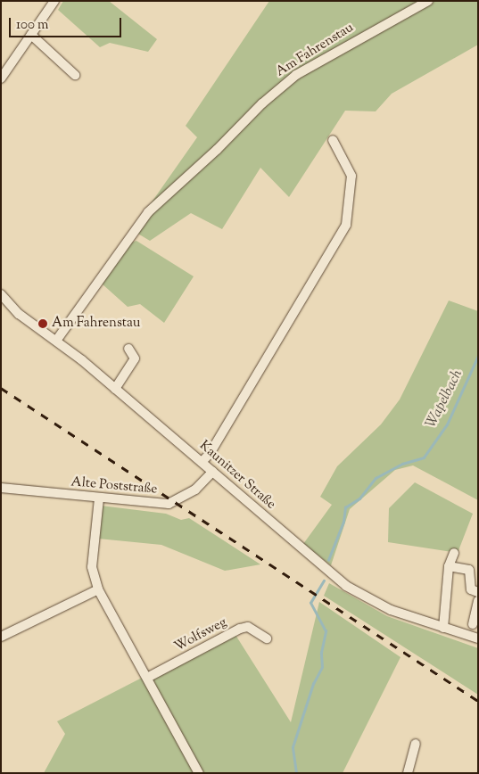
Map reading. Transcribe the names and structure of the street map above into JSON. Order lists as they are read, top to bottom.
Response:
{
  "streets": {
    "street": [
      "Am Fahrenstau",
      "Kaunitzer Straße",
      "Alte Poststraße",
      "Wolfsweg"
    ]
  },
  "crossings": [
    ["Am Fahrenstau", "Kaunitzer Straße"],
    ["Kaunitzer Straße", "Alte Poststraße"]
  ],
  "water": ["Wapelbach"],
  "places": ["Am Fahrenstau"],
  "scale_bar": "100 m"
}
